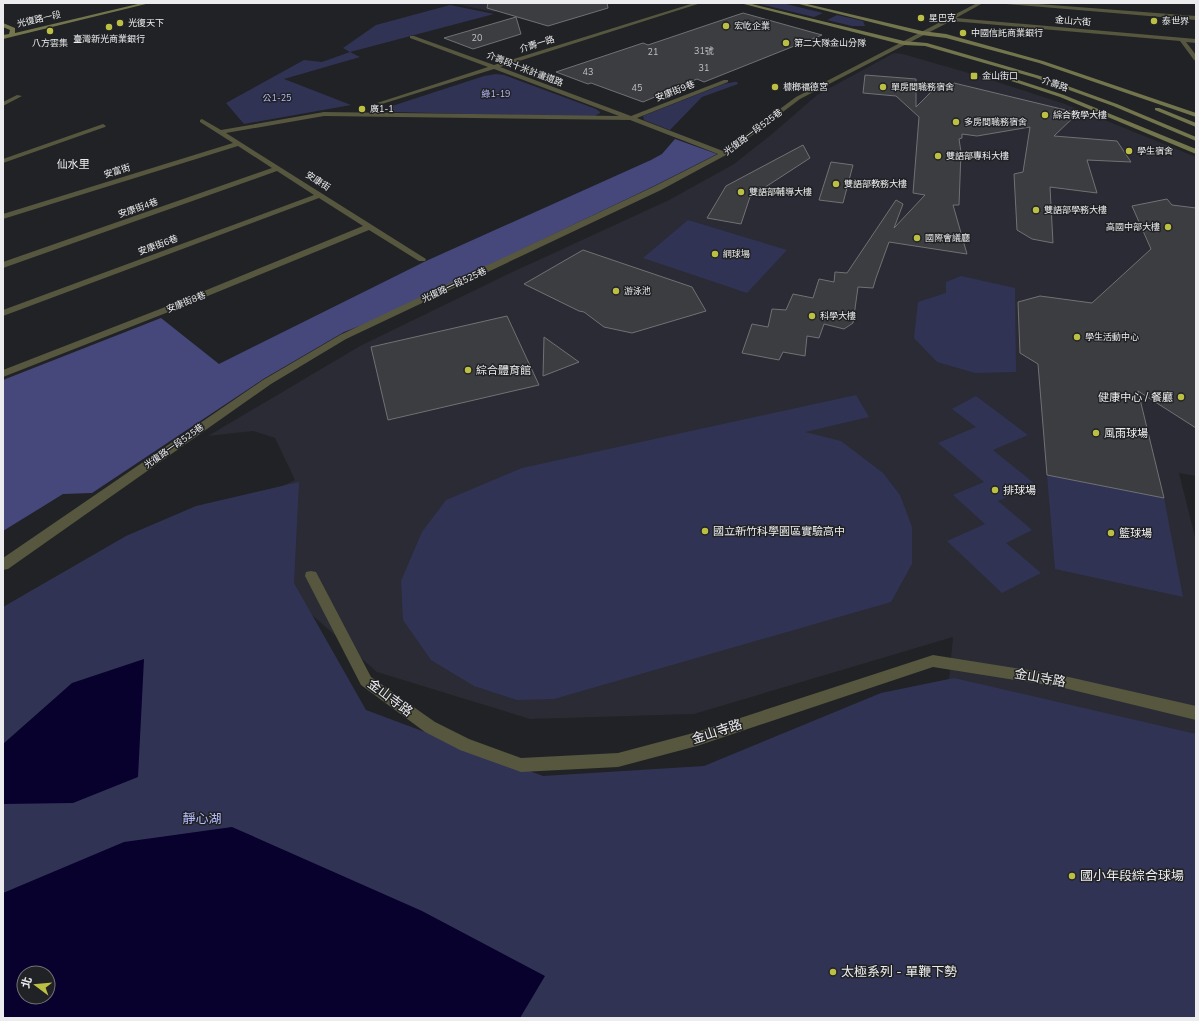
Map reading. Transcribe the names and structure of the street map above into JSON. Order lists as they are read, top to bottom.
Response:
{
  "streets": {
    "street": [
      "光復路一段",
      "金山六街",
      "介壽一路",
      "介壽段十米計畫道路",
      "介壽路",
      "安康街9巷",
      "光復路一段525巷",
      "安富街",
      "安康街",
      "安康街4巷",
      "安康街6巷",
      "安康街8巷",
      "金山寺路"
    ]
  },
  "crossings": [
    ["金山六街", "光復路一段525巷"],
    ["介壽一路", "介壽段十米計畫道路"],
    ["介壽段十米計畫道路", "安康街9巷"],
    ["介壽段十米計畫道路", "光復路一段525巷"],
    ["介壽路", "光復路一段525巷"],
    ["安富街", "安康街"],
    ["安康街", "安康街4巷"],
    ["安康街", "安康街6巷"],
    ["安康街", "安康街8巷"]
  ],
  "districts": ["仙水里"],
  "parks": ["綠1-19", "公1-25", "靜心湖"],
  "places": {
    "other": [
      "星巴克",
      "泰世界",
      "光復天下",
      "宏屹企業",
      "臺灣新光商業銀行",
      "八方雲集",
      "中國信託商業銀行",
      "第二大隊金山分隊",
      "槺榔福德宮",
      "單房間職務宿舍",
      "廣1-1",
      "綜合教學大樓",
      "多房間職務宿舍",
      "學生宿舍",
      "雙語部專科大樓",
      "雙語部教務大樓",
      "雙語部輔導大樓",
      "雙語部學務大樓",
      "高國中部大樓",
      "國際會議廳",
      "網球場",
      "游泳池",
      "科學大樓",
      "學生活動中心",
      "綜合體育館",
      "健康中心 / 餐廳",
      "風雨球場",
      "排球場",
      "國立新竹科學園區實驗高中",
      "籃球場",
      "國小年段綜合球場",
      "太極系列 - 單鞭下勢"
    ],
    "transit": ["金山街口"]
  },
  "house_numbers": [
    "20",
    "31號",
    "21",
    "31",
    "43",
    "45"
  ],
  "north": "left"
}
